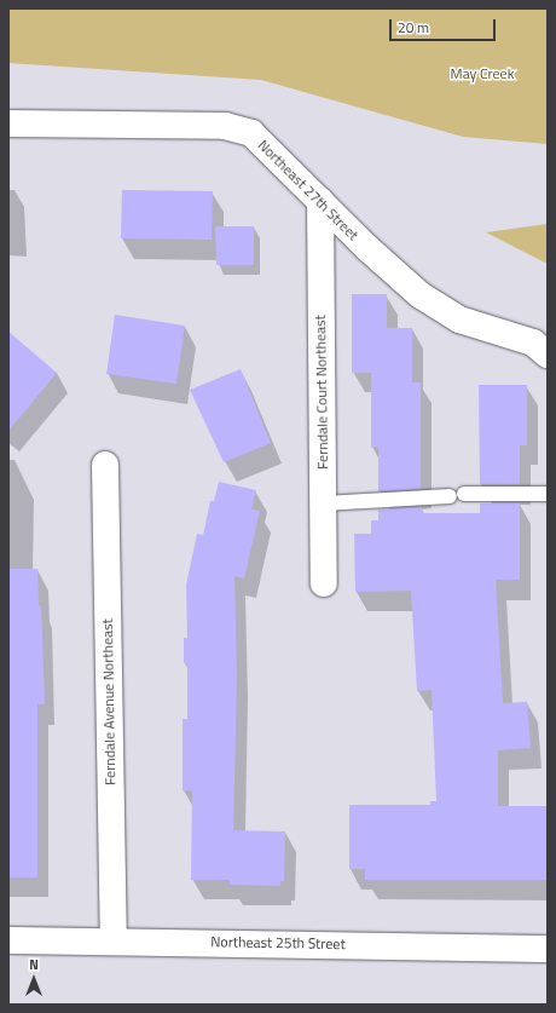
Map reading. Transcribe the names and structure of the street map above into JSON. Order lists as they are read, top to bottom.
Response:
{
  "streets": {
    "street": [
      "Northeast 27th Street",
      "Ferndale Court Northeast",
      "Ferndale Avenue Northeast",
      "Northeast 25th Street"
    ]
  },
  "crossings": [
    ["Northeast 27th Street", "Ferndale Court Northeast"],
    ["Ferndale Avenue Northeast", "Northeast 25th Street"]
  ],
  "parks": ["May Creek"],
  "scale_bar": "20 m",
  "north": "top"
}
